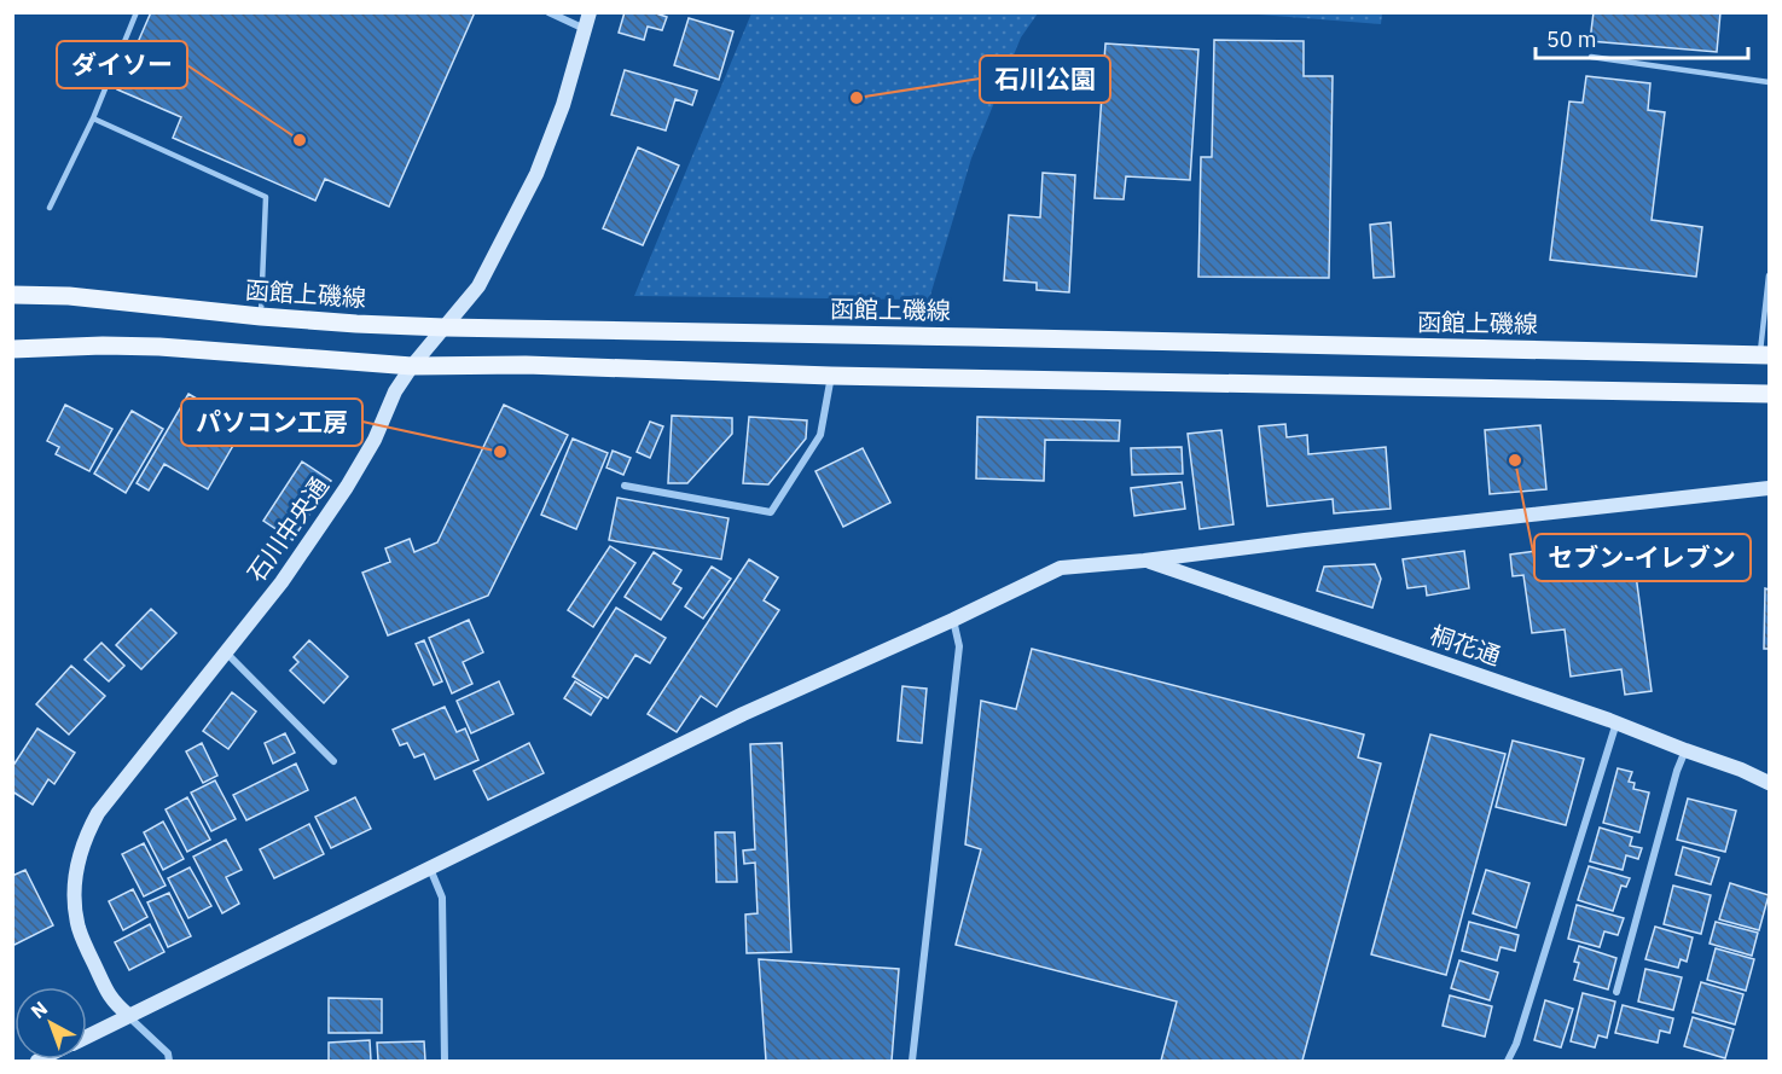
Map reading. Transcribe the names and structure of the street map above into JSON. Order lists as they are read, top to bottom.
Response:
{
  "streets": {
    "main road": ["函館上磯線"],
    "street": ["石川中央通", "桐花通"]
  },
  "crossings": [
    ["函館上磯線", "石川中央通"]
  ],
  "places": [
    "石川公園",
    "ダイソー",
    "パソコン工房",
    "セブン-イレブン"
  ],
  "scale_bar": "50 m",
  "north": "top left"
}
